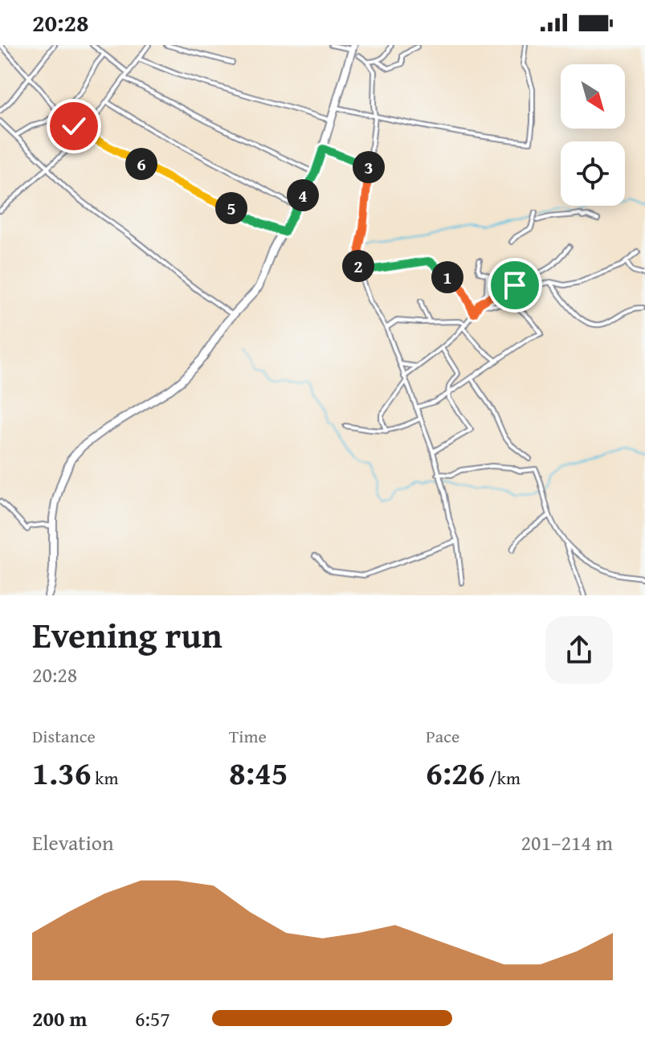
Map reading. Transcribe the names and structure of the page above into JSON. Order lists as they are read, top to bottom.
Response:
{
  "north": "bottom right",
  "page": {
    "status": "20:28",
    "pins": [
      "6",
      "3",
      "4",
      "5",
      "2",
      "1"
    ],
    "heading": ["Evening run", "20:28"],
    "stats": [
      ["Distance", "1.36 km"],
      ["Time", "8:45"],
      ["Pace", "6:26 /km"]
    ],
    "chart": ["Elevation", "201–214 m"],
    "list": [
      {
        "name": "200 m",
        "note": "6:57"
      }
    ]
  }
}
